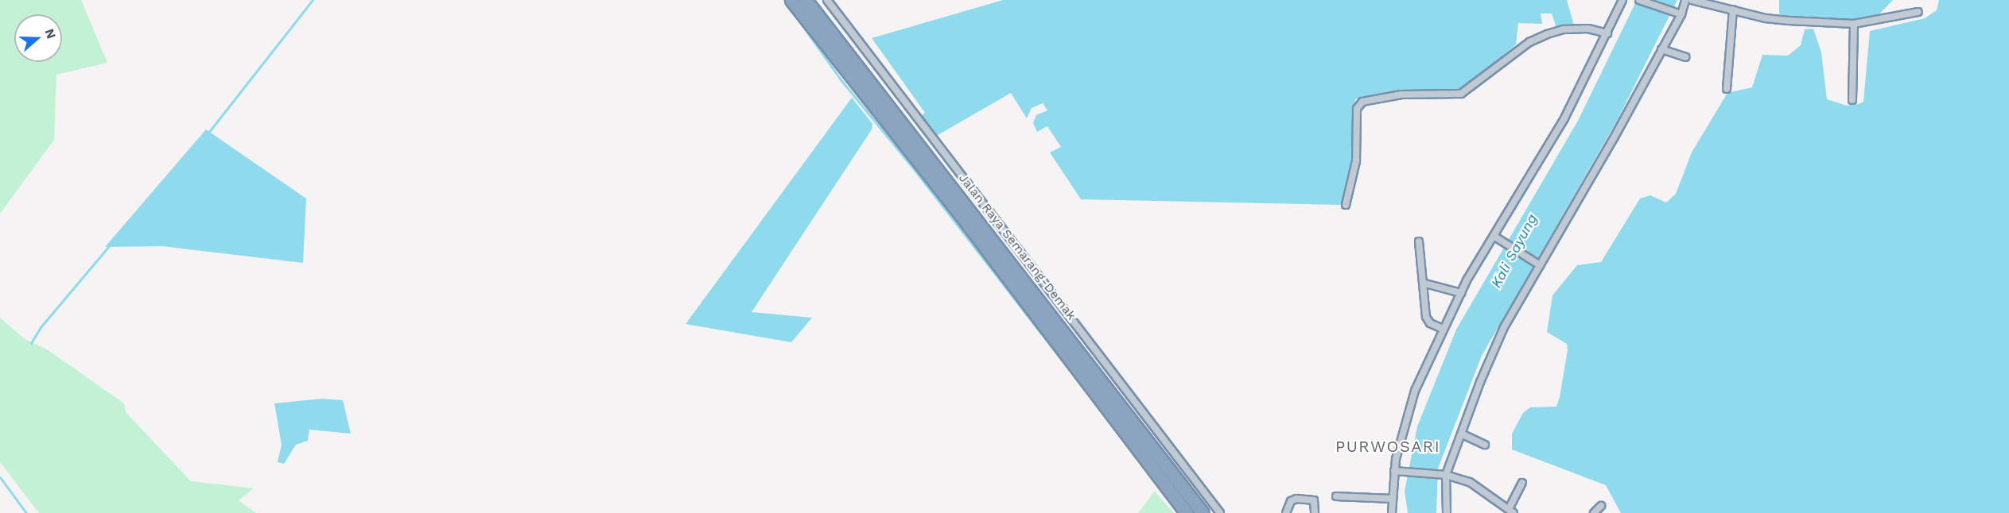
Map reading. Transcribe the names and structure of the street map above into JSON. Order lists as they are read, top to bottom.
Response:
{
  "streets": {
    "highway": ["Jalan Raya Semarang-Demak"]
  },
  "districts": ["PURWOSARI"],
  "water": ["Kali Sayung"],
  "north": "right"
}
